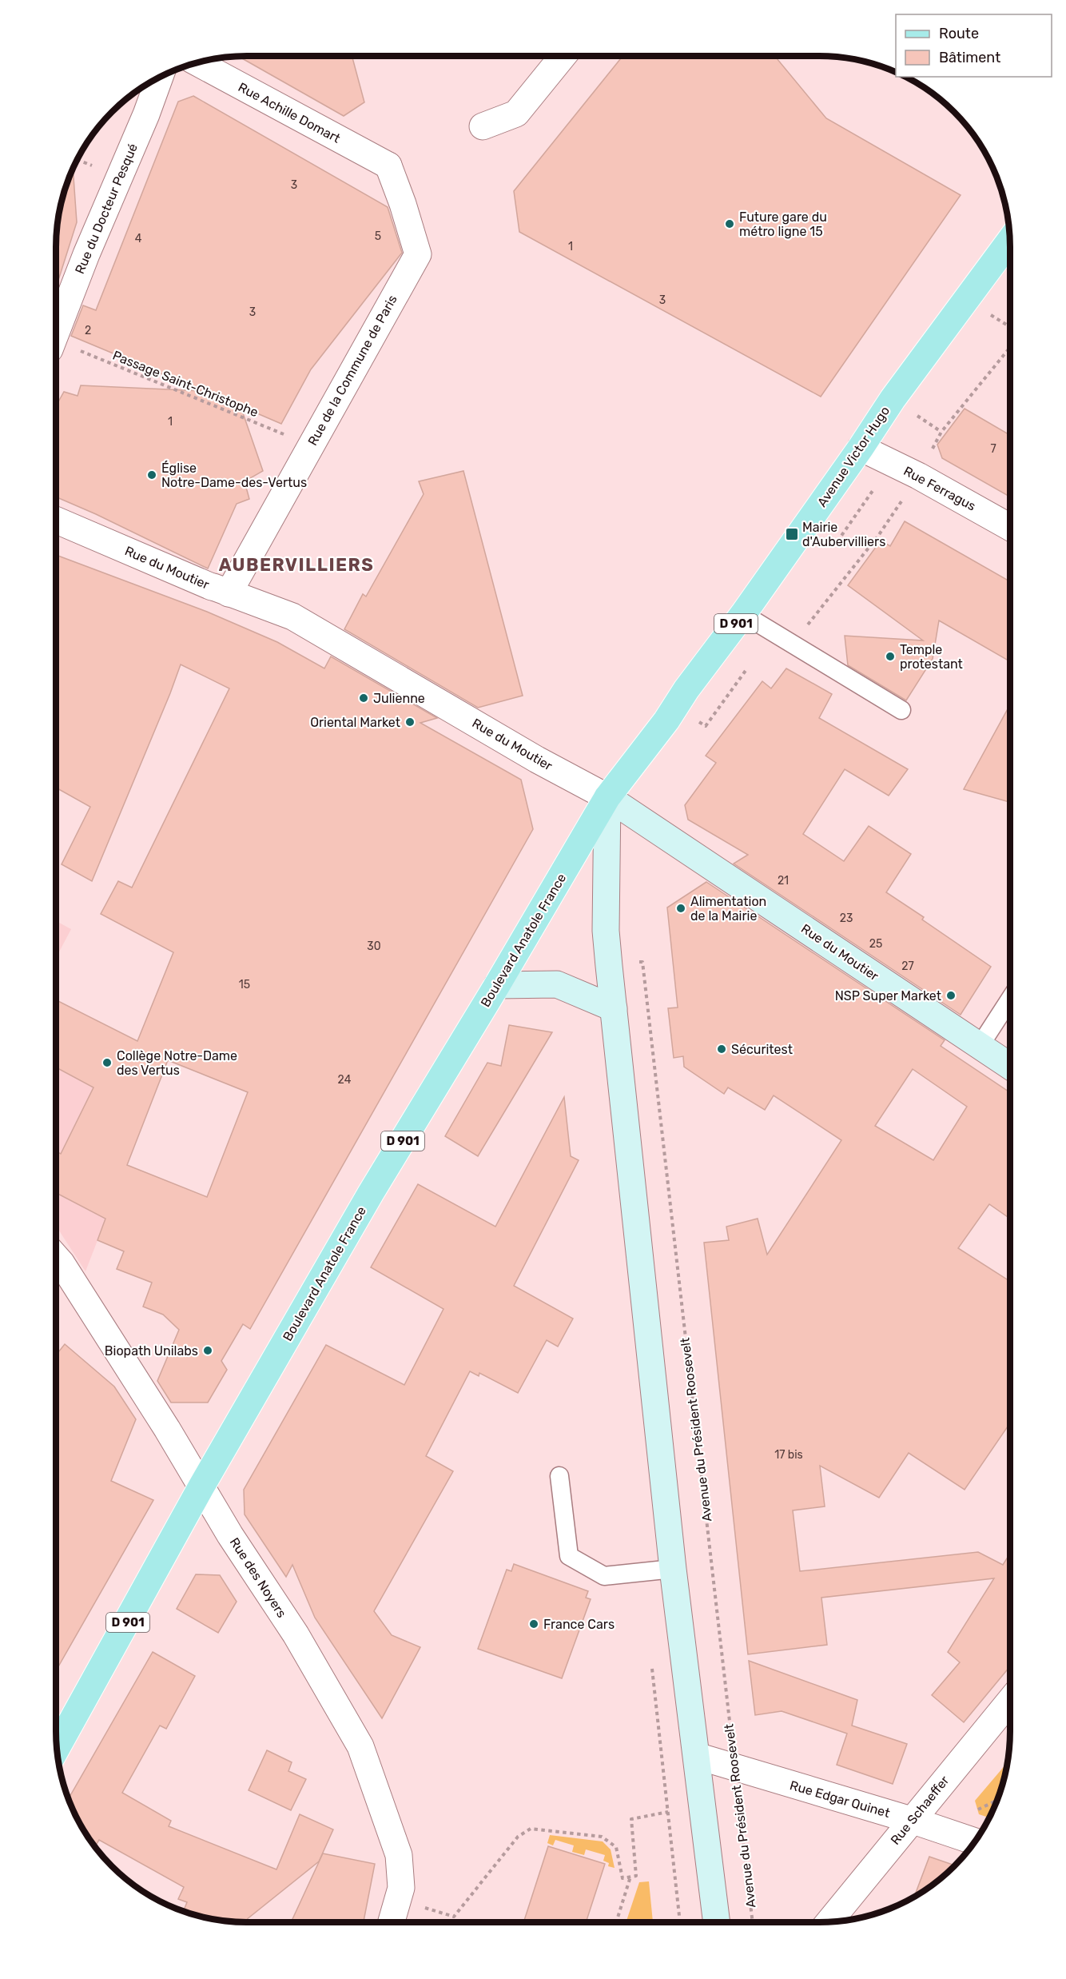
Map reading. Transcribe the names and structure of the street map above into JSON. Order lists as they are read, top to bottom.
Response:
{
  "streets": {
    "main road": [
      "Avenue Victor Hugo",
      "Rue du Moutier",
      "D 901",
      "Boulevard Anatole France"
    ],
    "street": [
      "Rue Achille Domart",
      "Rue du Docteur Pesqué",
      "Rue de la Commune de Paris",
      "Rue Ferragus",
      "Rue des Noyers",
      "Rue Edgar Quinet",
      "Rue Schaeffer"
    ],
    "path": ["Passage Saint-Christophe", "Avenue du Président Roosevelt"]
  },
  "crossings": [
    ["Rue Achille Domart", "Rue de la Commune de Paris"],
    ["Rue de la Commune de Paris", "Passage Saint-Christophe"],
    ["Rue de la Commune de Paris", "Rue du Moutier"],
    ["Avenue Victor Hugo", "Rue Ferragus"],
    ["Avenue Victor Hugo", "Rue du Moutier"],
    ["Avenue Victor Hugo", "Boulevard Anatole France"],
    ["Rue du Moutier", "Boulevard Anatole France"],
    ["Boulevard Anatole France", "Rue des Noyers"],
    ["Avenue du Président Roosevelt", "Rue Edgar Quinet"],
    ["Rue Edgar Quinet", "Rue Schaeffer"]
  ],
  "districts": ["AUBERVILLIERS"],
  "places": {
    "other": [
      "Future gare du métro ligne 15",
      "Église Notre-Dame-des-Vertus",
      "Temple protestant",
      "Julienne",
      "Oriental Market",
      "Alimentation de la Mairie",
      "NSP Super Market",
      "Sécuritest",
      "Collège Notre-Dame des Vertus",
      "Biopath Unilabs",
      "France Cars"
    ],
    "transit": ["Mairie d'Aubervilliers"]
  },
  "house_numbers": [
    "3",
    "5",
    "4",
    "1",
    "3",
    "3",
    "2",
    "1",
    "7",
    "21",
    "23",
    "25",
    "30",
    "27",
    "15",
    "24",
    "17 bis"
  ],
  "legend": ["Route", "Bâtiment"]
}
